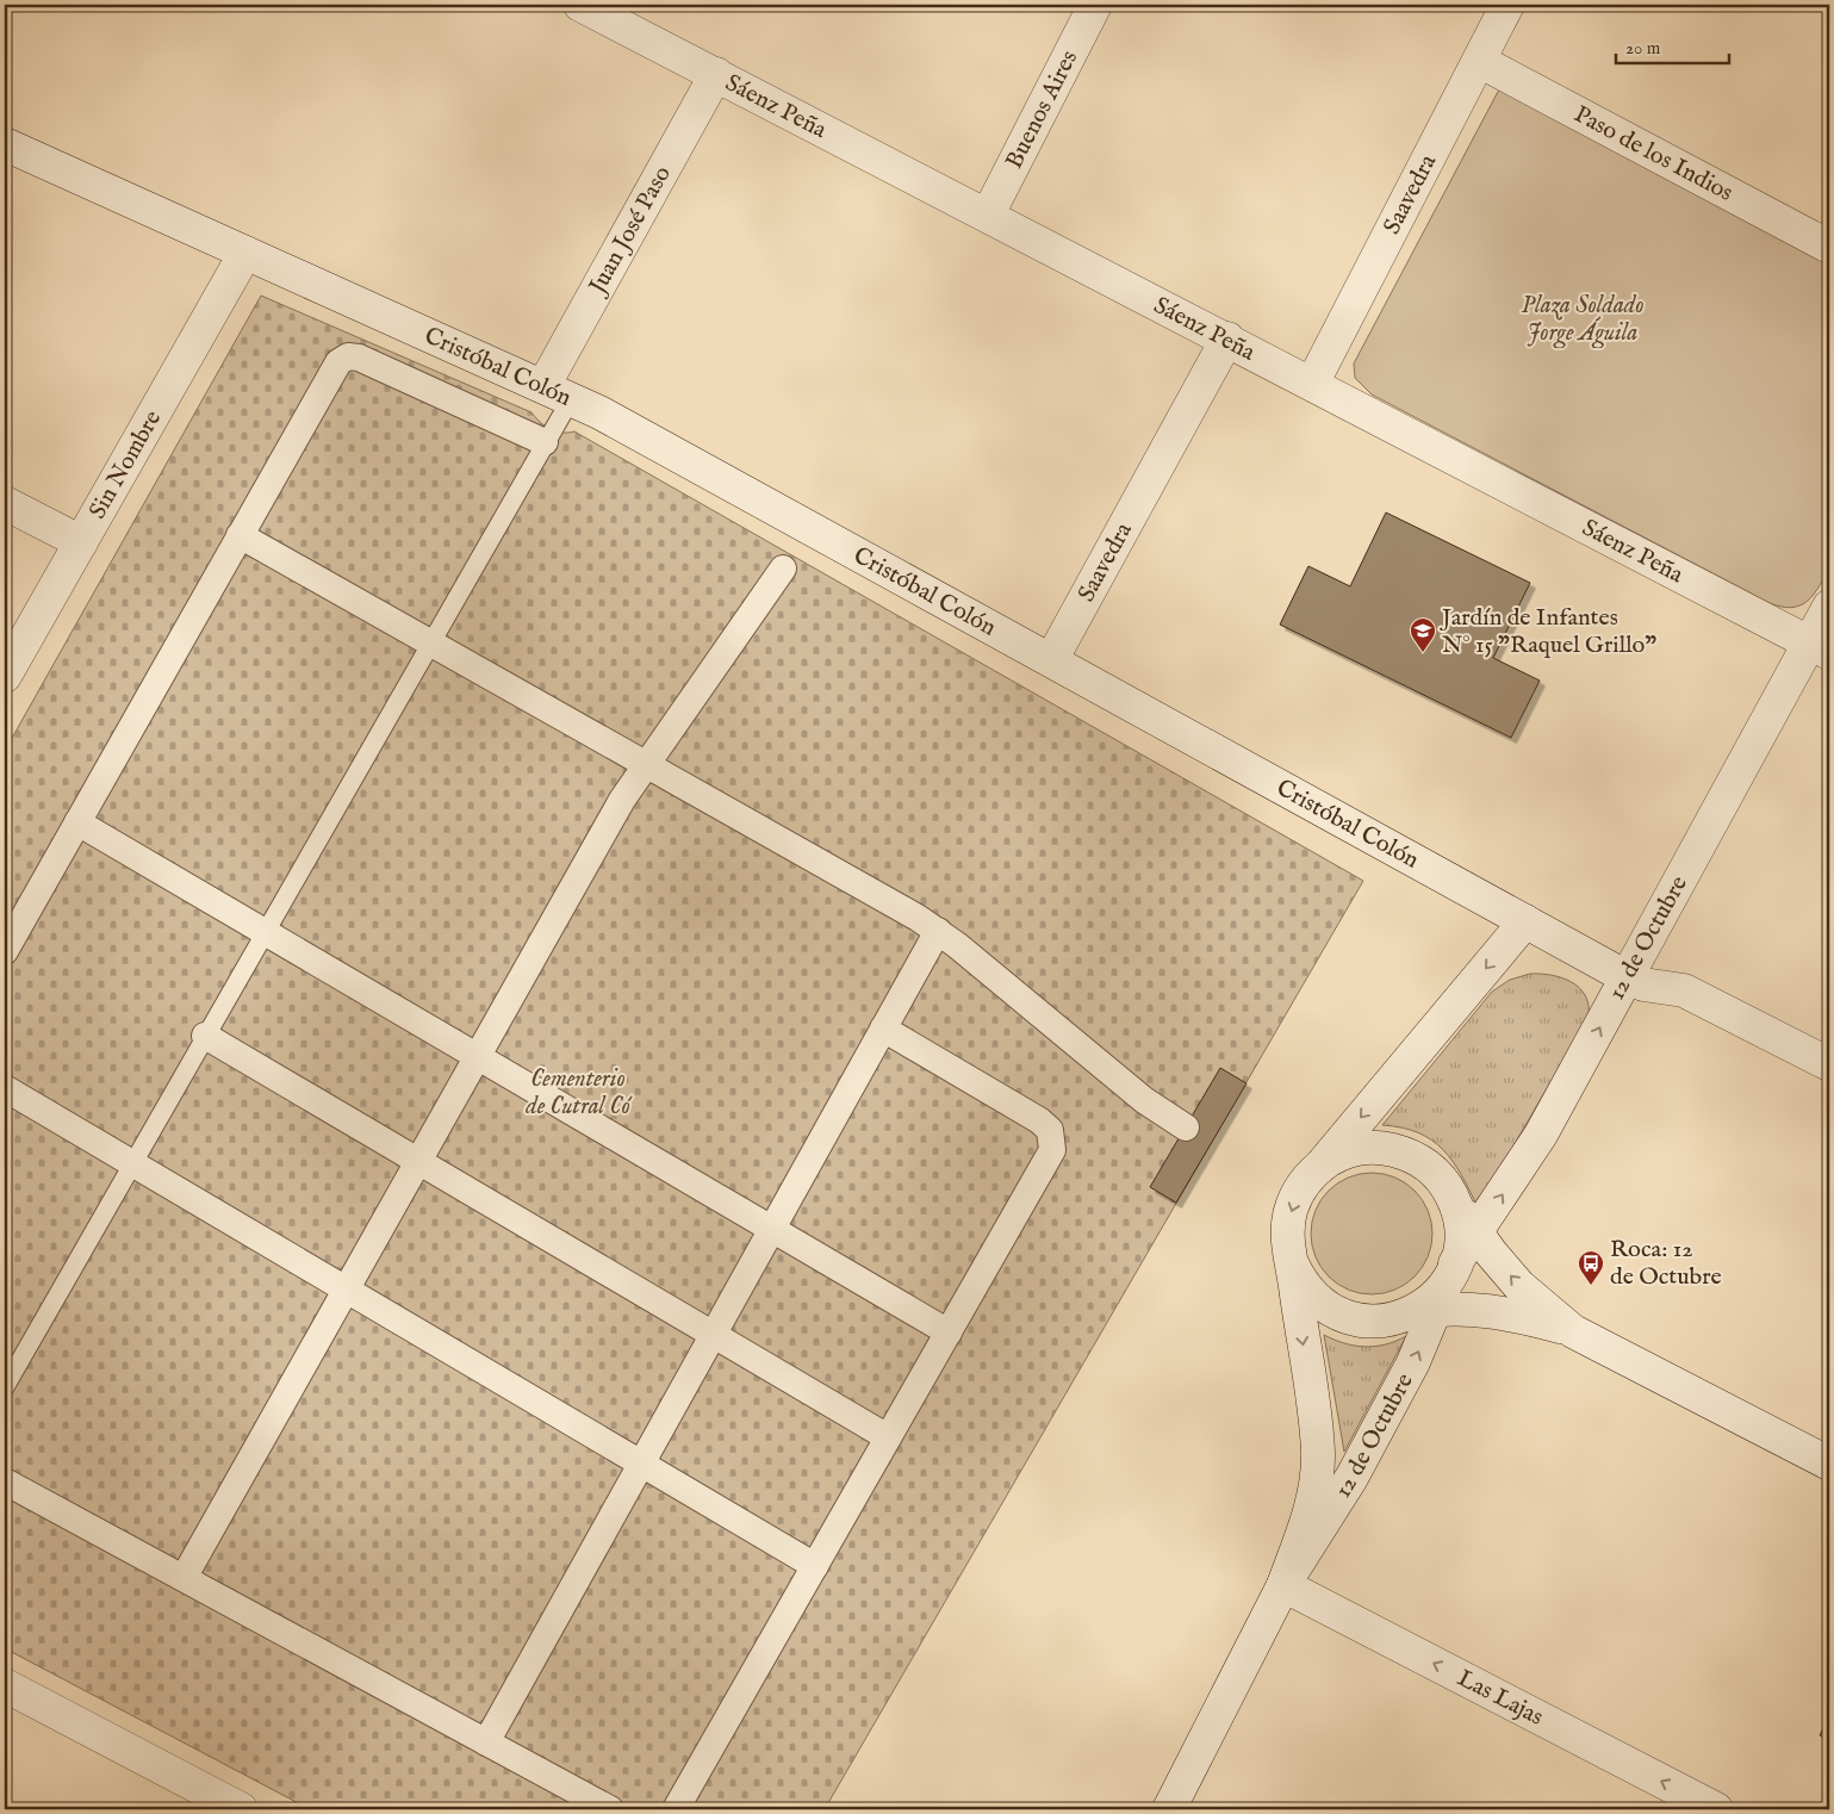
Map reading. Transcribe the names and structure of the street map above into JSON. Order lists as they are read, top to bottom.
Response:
{
  "streets": {
    "street": [
      "Sáenz Peña",
      "Buenos Aires",
      "Paso de los Indios",
      "Saavedra",
      "Juan José Paso",
      "Cristóbal Colón",
      "Sin Nombre",
      "12 de Octubre",
      "Las Lajas"
    ]
  },
  "crossings": [
    ["Sáenz Peña", "Buenos Aires"],
    ["Sáenz Peña", "Saavedra"],
    ["Sáenz Peña", "Juan José Paso"],
    ["Sáenz Peña", "12 de Octubre"],
    ["Paso de los Indios", "Saavedra"],
    ["Saavedra", "Cristóbal Colón"],
    ["Juan José Paso", "Cristóbal Colón"],
    ["Cristóbal Colón", "Sin Nombre"],
    ["Cristóbal Colón", "12 de Octubre"],
    ["12 de Octubre", "Las Lajas"]
  ],
  "one_way": ["Las Lajas"],
  "parks": ["Plaza Soldado Jorge Águila", "Cementerio de Cutral Có"],
  "places": {
    "school or university": ["Jardín de Infantes N° 15 \"Raquel Grillo\""],
    "bus stop": ["Roca: 12 de Octubre"]
  },
  "scale_bar": "20 m"
}
